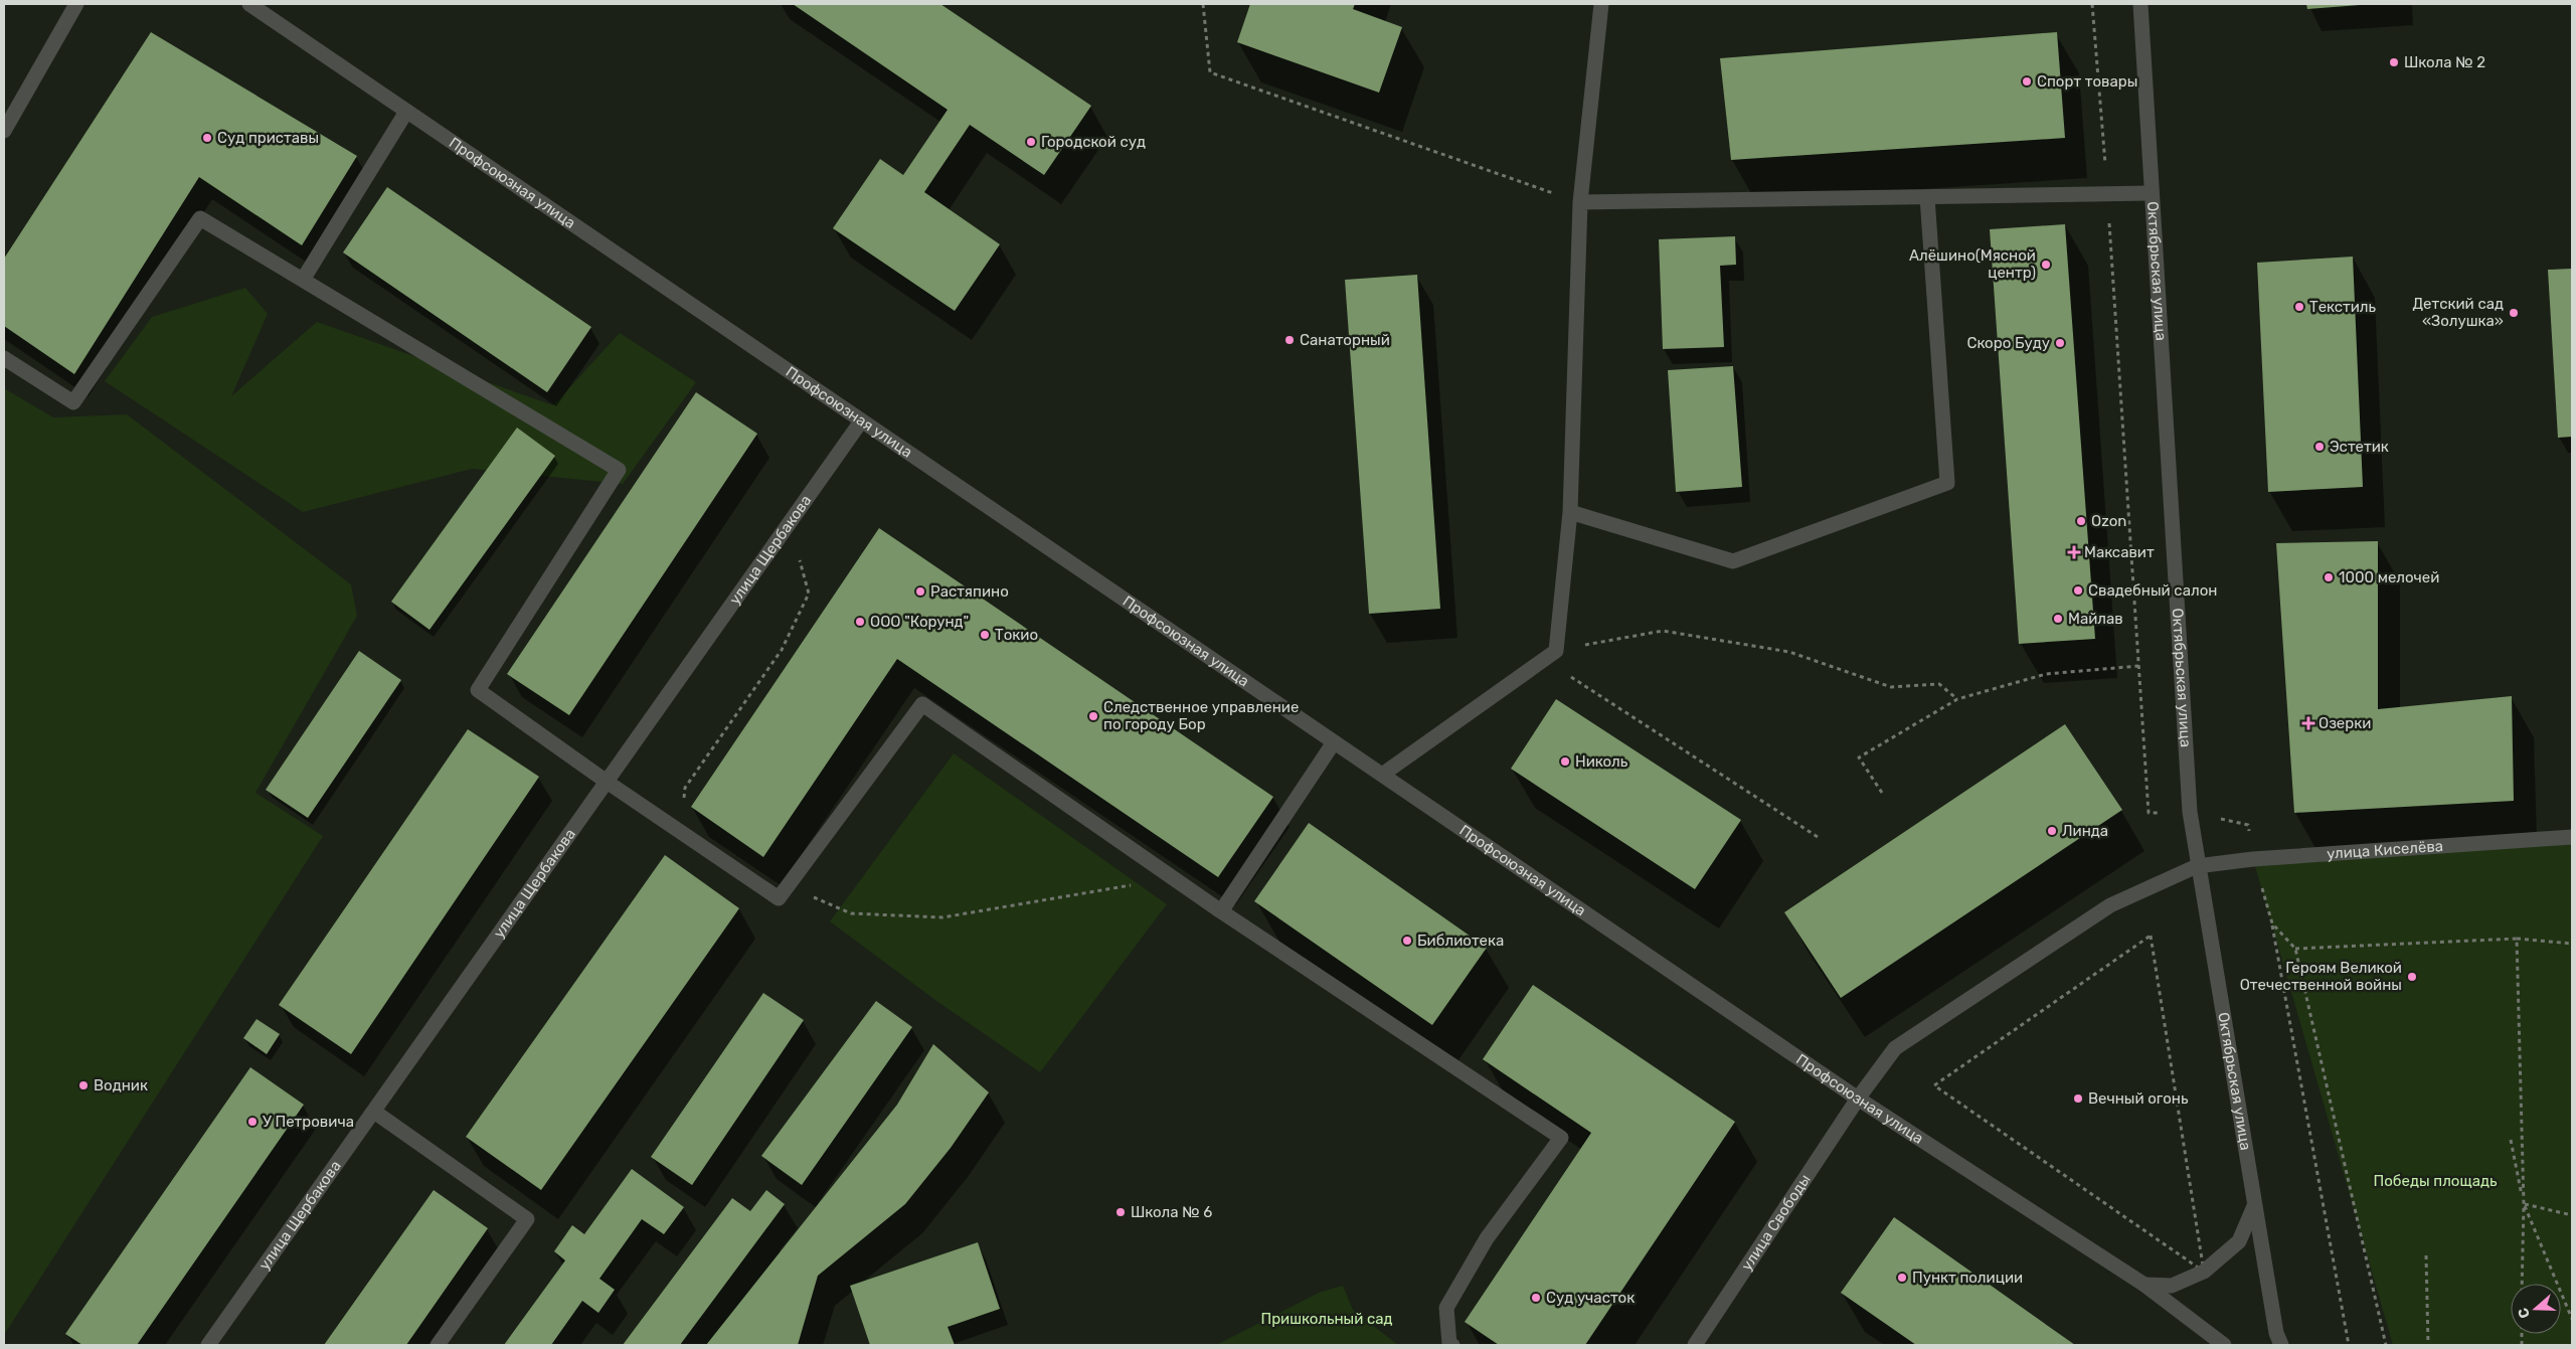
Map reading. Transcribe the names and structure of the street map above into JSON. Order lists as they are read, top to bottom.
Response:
{
  "streets": {
    "street": [
      "Профсоюзная улица",
      "Октябрьская улица",
      "улица Щербакова",
      "улица Киселёва",
      "улица Свободы"
    ]
  },
  "crossings": [
    ["Профсоюзная улица", "улица Щербакова"],
    ["Профсоюзная улица", "улица Киселёва"],
    ["Профсоюзная улица", "улица Свободы"],
    ["Октябрьская улица", "улица Киселёва"],
    ["улица Киселёва", "улица Свободы"]
  ],
  "parks": ["Победы площадь", "Пришкольный сад"],
  "places": {
    "other": [
      "Школа № 2",
      "Спорт товары",
      "Суд приставы",
      "Городской суд",
      "Алёшино(Мясной центр)",
      "Текстиль",
      "Детский сад «Золушка»",
      "Санаторный",
      "Скоро Буду",
      "Эстетик",
      "Ozon",
      "1000 мелочей",
      "Свадебный салон",
      "Растяпино",
      "Майлав",
      "ООО \"Корунд\"",
      "Токио",
      "Следственное управление по городу Бор",
      "Николь",
      "Линда",
      "Библиотека",
      "Героям Великой Отечественной войны",
      "Водник",
      "Вечный огонь",
      "У Петровича",
      "Школа № 6",
      "Пункт полиции",
      "Суд участок"
    ],
    "health": ["Максавит", "Озерки"]
  },
  "north": "left"
}
